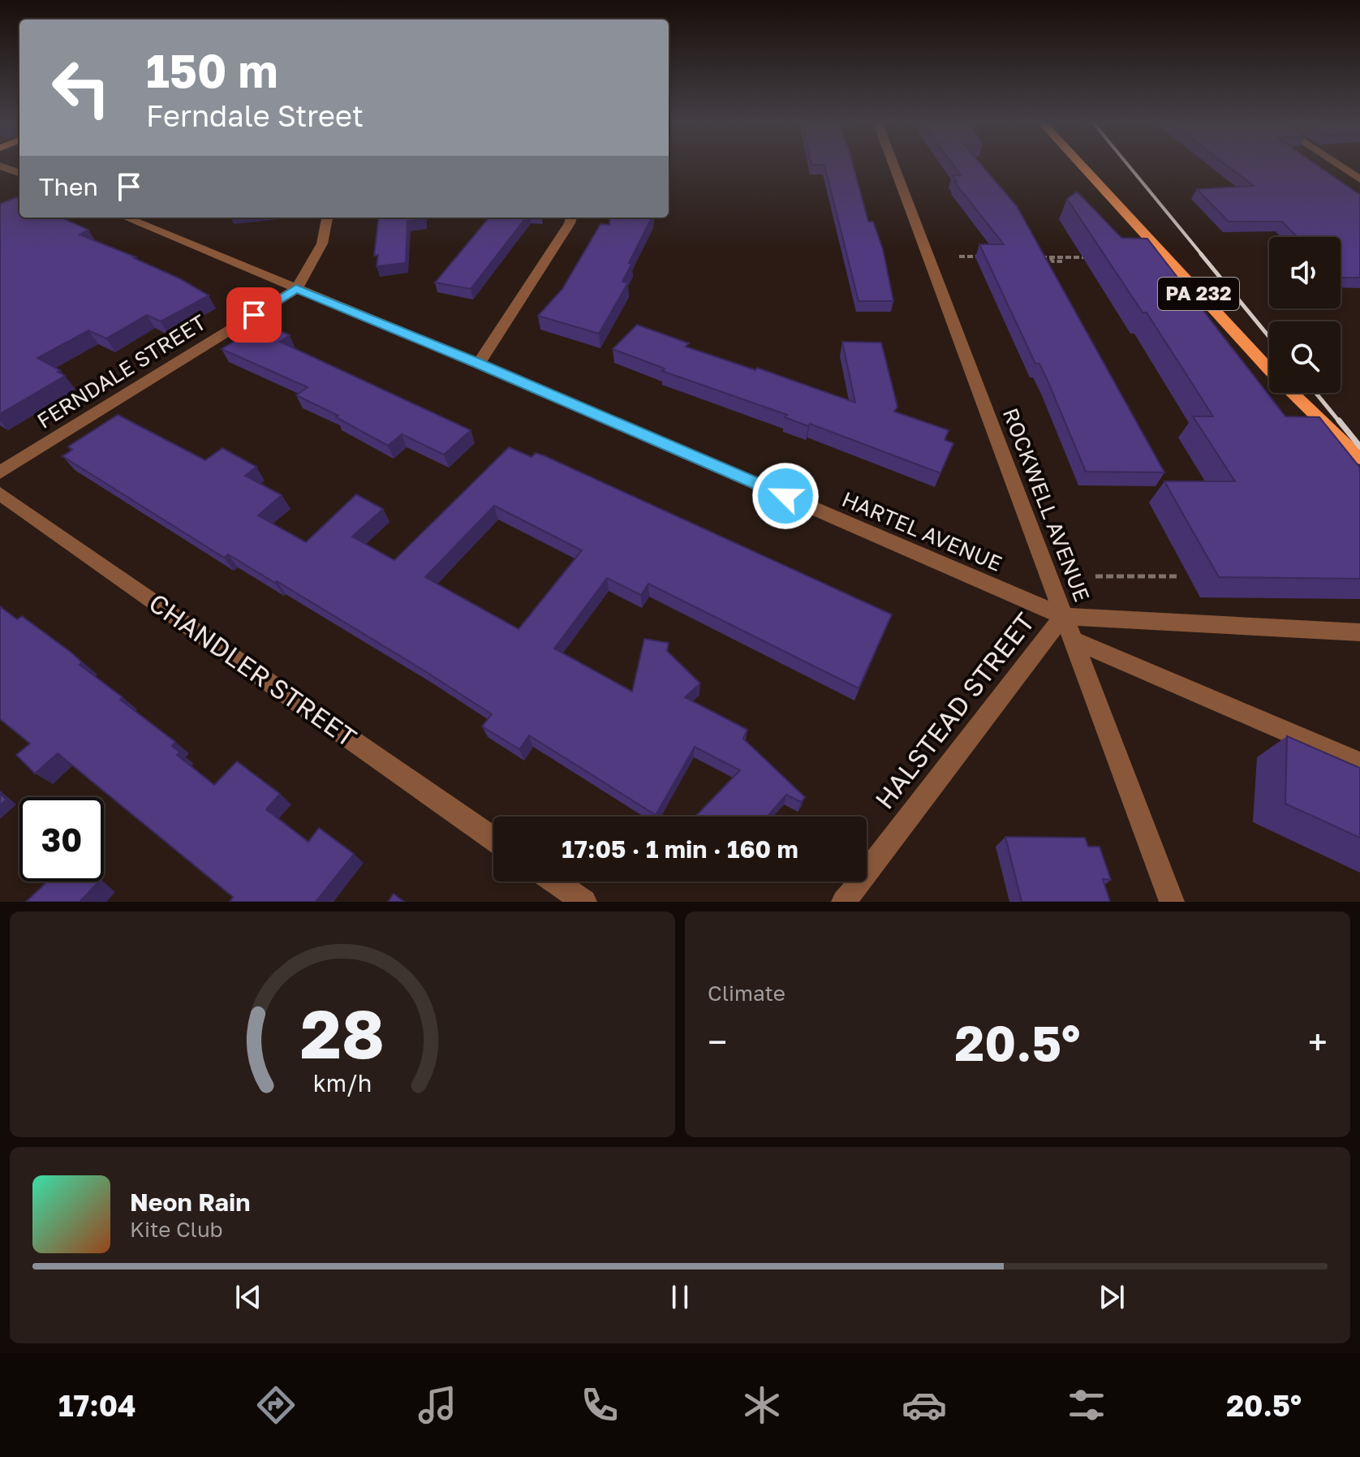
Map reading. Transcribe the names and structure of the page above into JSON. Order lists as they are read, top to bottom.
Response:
{
  "streets": {
    "main road": ["PA 232"],
    "street": [
      "FERNDALE STREET",
      "ROCKWELL AVENUE",
      "HARTEL AVENUE",
      "CHANDLER STREET",
      "HALSTEAD STREET"
    ]
  },
  "crossings": [
    ["FERNDALE STREET", "HARTEL AVENUE"],
    ["ROCKWELL AVENUE", "HARTEL AVENUE"],
    ["ROCKWELL AVENUE", "HALSTEAD STREET"],
    ["HARTEL AVENUE", "HALSTEAD STREET"]
  ],
  "page": {
    "turn": ["150 m", "Ferndale Street"],
    "then": "Then",
    "limit": "30",
    "trip": "17:05 · 1 min · 160 m",
    "tile": "Climate",
    "heat": ["−", "20.5°", "+"],
    "song": ["Neon Rain", "Kite Club"],
    "tabs": ["17:04", "20.5°"],
    "gauge": ["28", "km/h"]
  }
}
